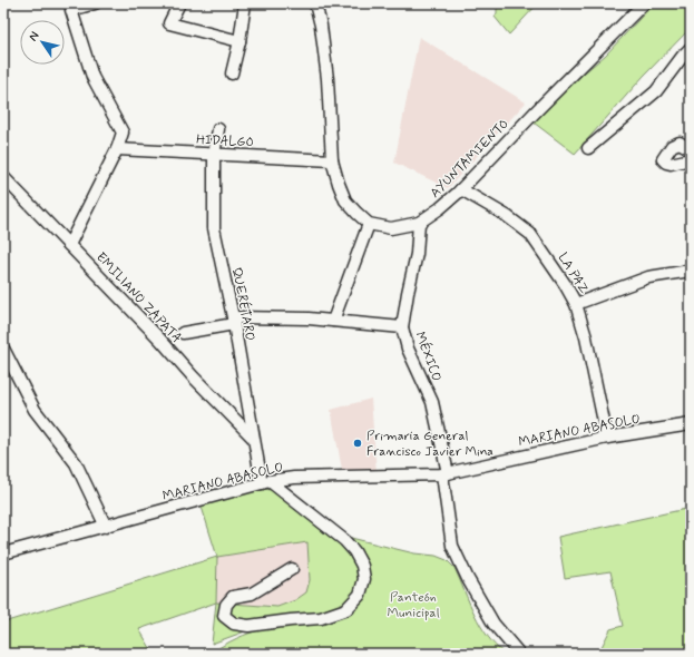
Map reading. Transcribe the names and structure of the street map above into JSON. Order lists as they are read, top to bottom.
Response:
{
  "streets": {
    "street": [
      "HIDALGO",
      "AYUNTAMIENTO",
      "LA PAZ",
      "EMILIANO ZAPATA",
      "QUERÉTARO",
      "MÉXICO",
      "MARIANO ABASOLO"
    ]
  },
  "crossings": [
    ["HIDALGO", "QUERÉTARO"],
    ["AYUNTAMIENTO", "LA PAZ"],
    ["AYUNTAMIENTO", "MÉXICO"],
    ["LA PAZ", "MARIANO ABASOLO"],
    ["EMILIANO ZAPATA", "QUERÉTARO"],
    ["QUERÉTARO", "MARIANO ABASOLO"],
    ["MÉXICO", "MARIANO ABASOLO"]
  ],
  "parks": ["Panteón Municipal"],
  "places": ["Primaria General Francisco Javier Mina"],
  "north": "top left"
}
